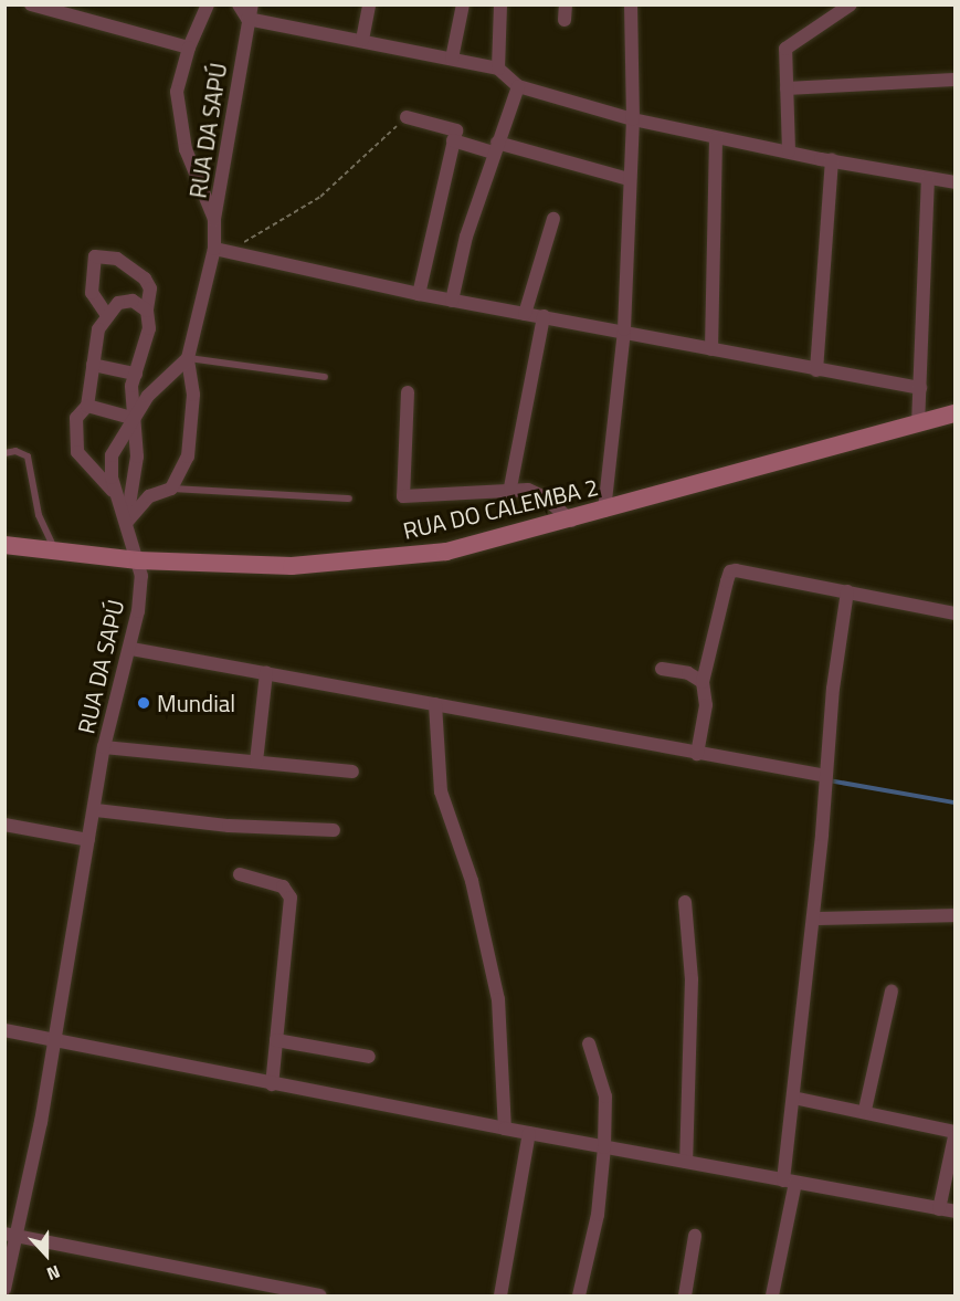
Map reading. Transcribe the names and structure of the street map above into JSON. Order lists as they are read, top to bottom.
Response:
{
  "streets": {
    "main road": ["RUA DO CALEMBA 2"],
    "street": ["RUA DA SAPÚ"]
  },
  "crossings": [
    ["RUA DA SAPÚ", "RUA DO CALEMBA 2"]
  ],
  "places": ["Mundial"],
  "north": "bottom"
}
